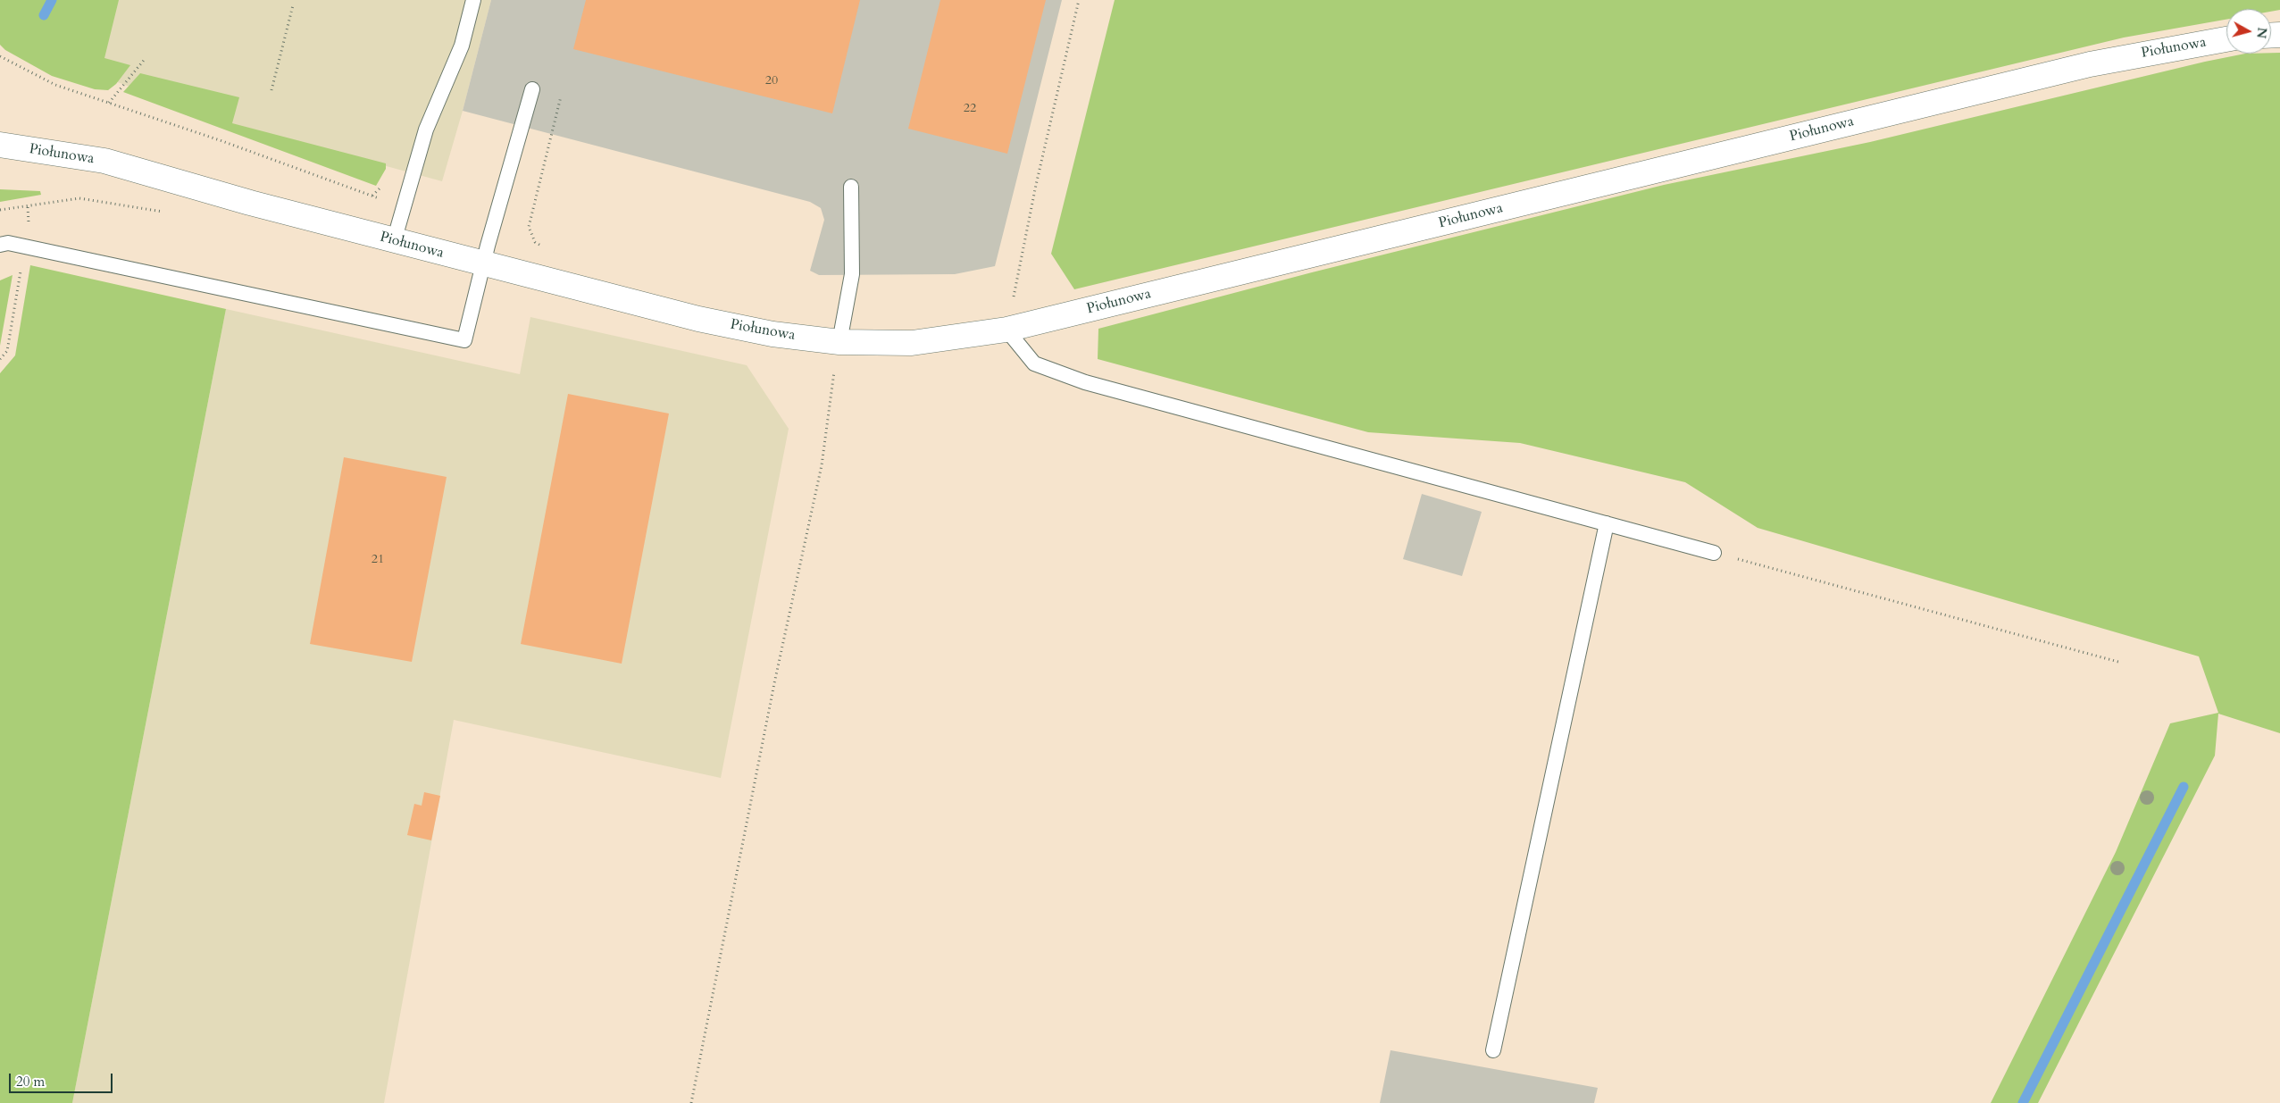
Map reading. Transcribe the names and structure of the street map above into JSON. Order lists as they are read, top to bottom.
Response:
{
  "streets": {
    "street": ["Piołunowa"]
  },
  "house_numbers": ["20", "22", "21"],
  "scale_bar": "20 m",
  "north": "right"
}
